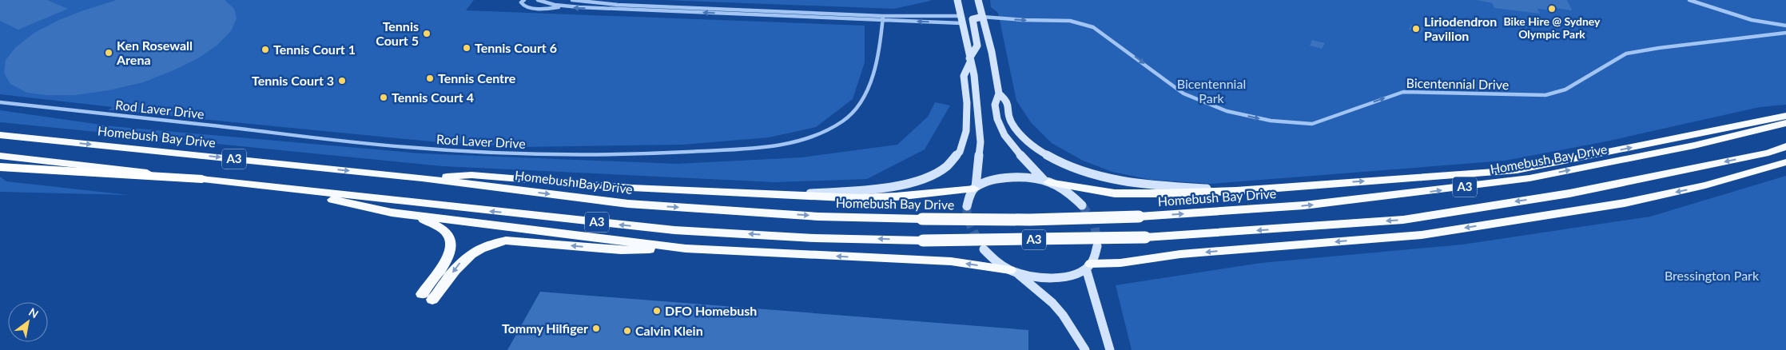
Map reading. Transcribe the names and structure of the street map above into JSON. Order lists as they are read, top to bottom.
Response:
{
  "streets": {
    "highway": ["Homebush Bay Drive", "A3"],
    "street": ["Bicentennial Drive", "Rod Laver Drive"]
  },
  "one_way": ["Bicentennial Drive"],
  "parks": ["Bicentennial Park", "Bressington Park"],
  "places": [
    "Bike Hire @ Sydney Olympic Park",
    "Liriodendron Pavilion",
    "Tennis Court 5",
    "Tennis Court 6",
    "Tennis Court 1",
    "Ken Rosewall Arena",
    "Tennis Centre",
    "Tennis Court 3",
    "Tennis Court 4",
    "DFO Homebush",
    "Tommy Hilfiger",
    "Calvin Klein"
  ],
  "north": "top right"
}
